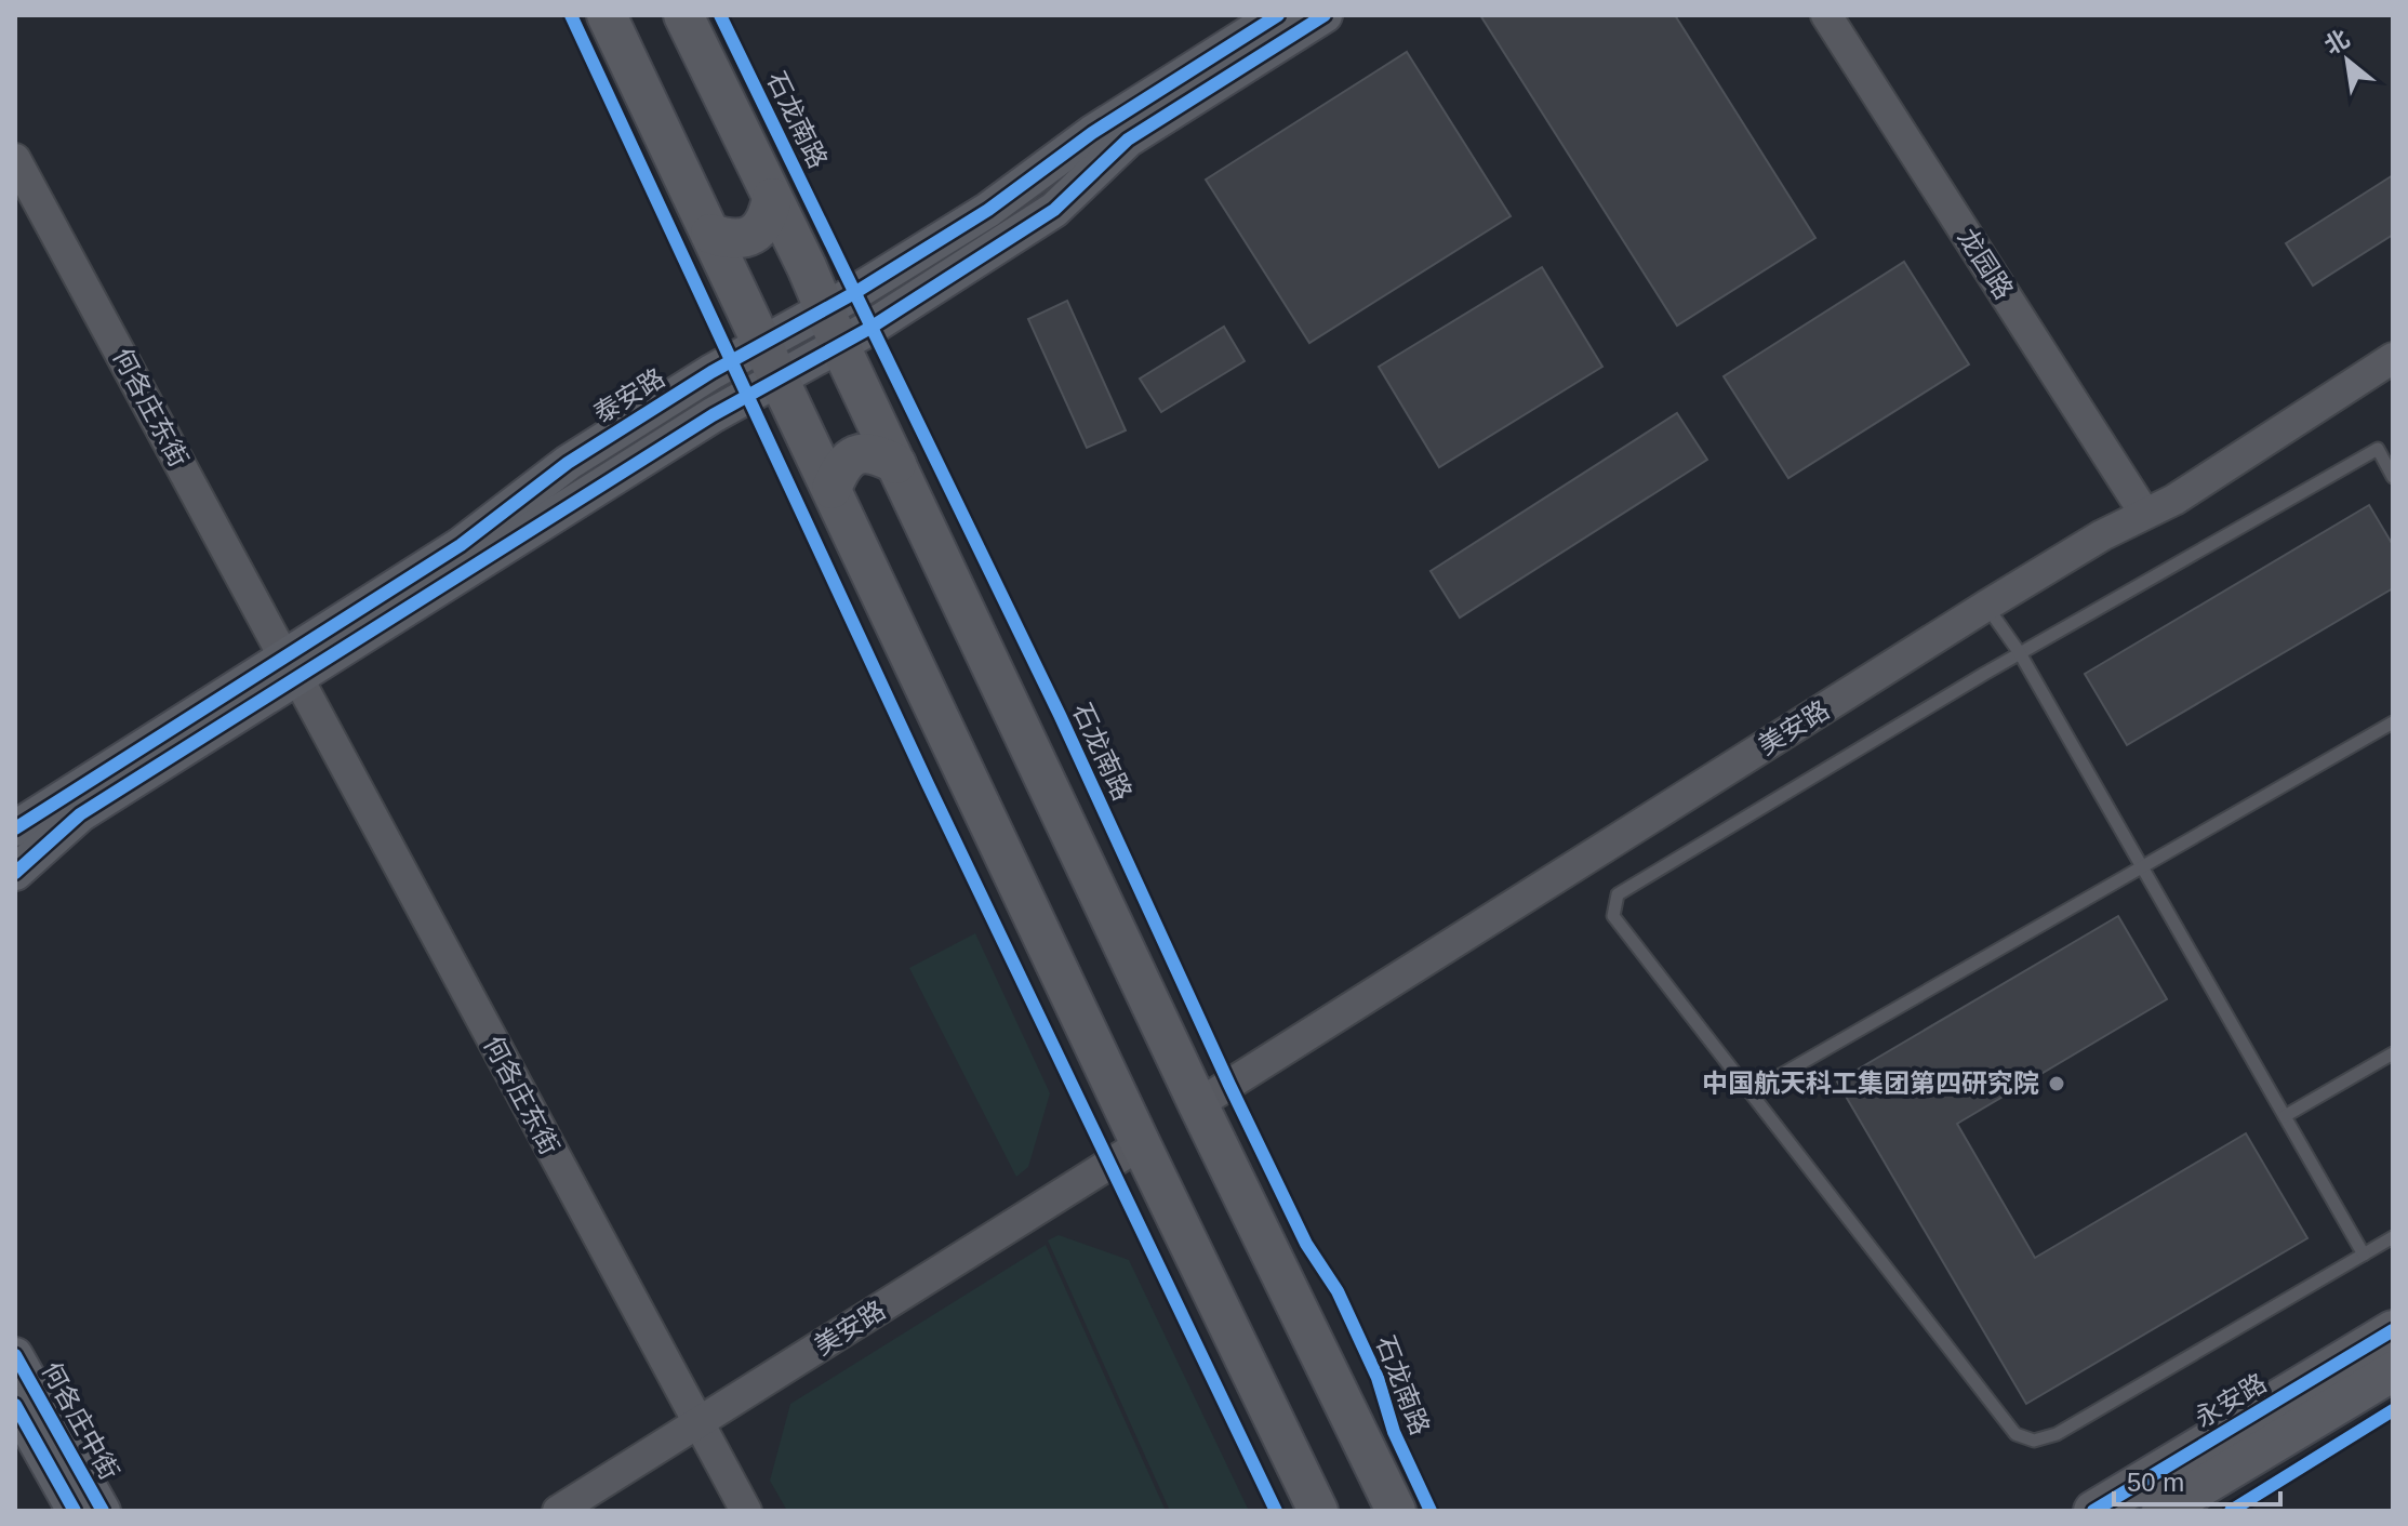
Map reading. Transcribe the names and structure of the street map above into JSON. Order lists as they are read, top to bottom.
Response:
{
  "streets": {
    "main road": ["泰安路", "永安路", "何各庄中街"],
    "street": ["龙园路", "何各庄东街", "美安路"],
    "cycle path": ["石龙南路"]
  },
  "crossings": [
    ["龙园路", "美安路"],
    ["泰安路", "何各庄东街"],
    ["何各庄东街", "美安路"]
  ],
  "places": ["中国航天科工集团第四研究院"],
  "scale_bar": "50 m",
  "north": "top left"
}
